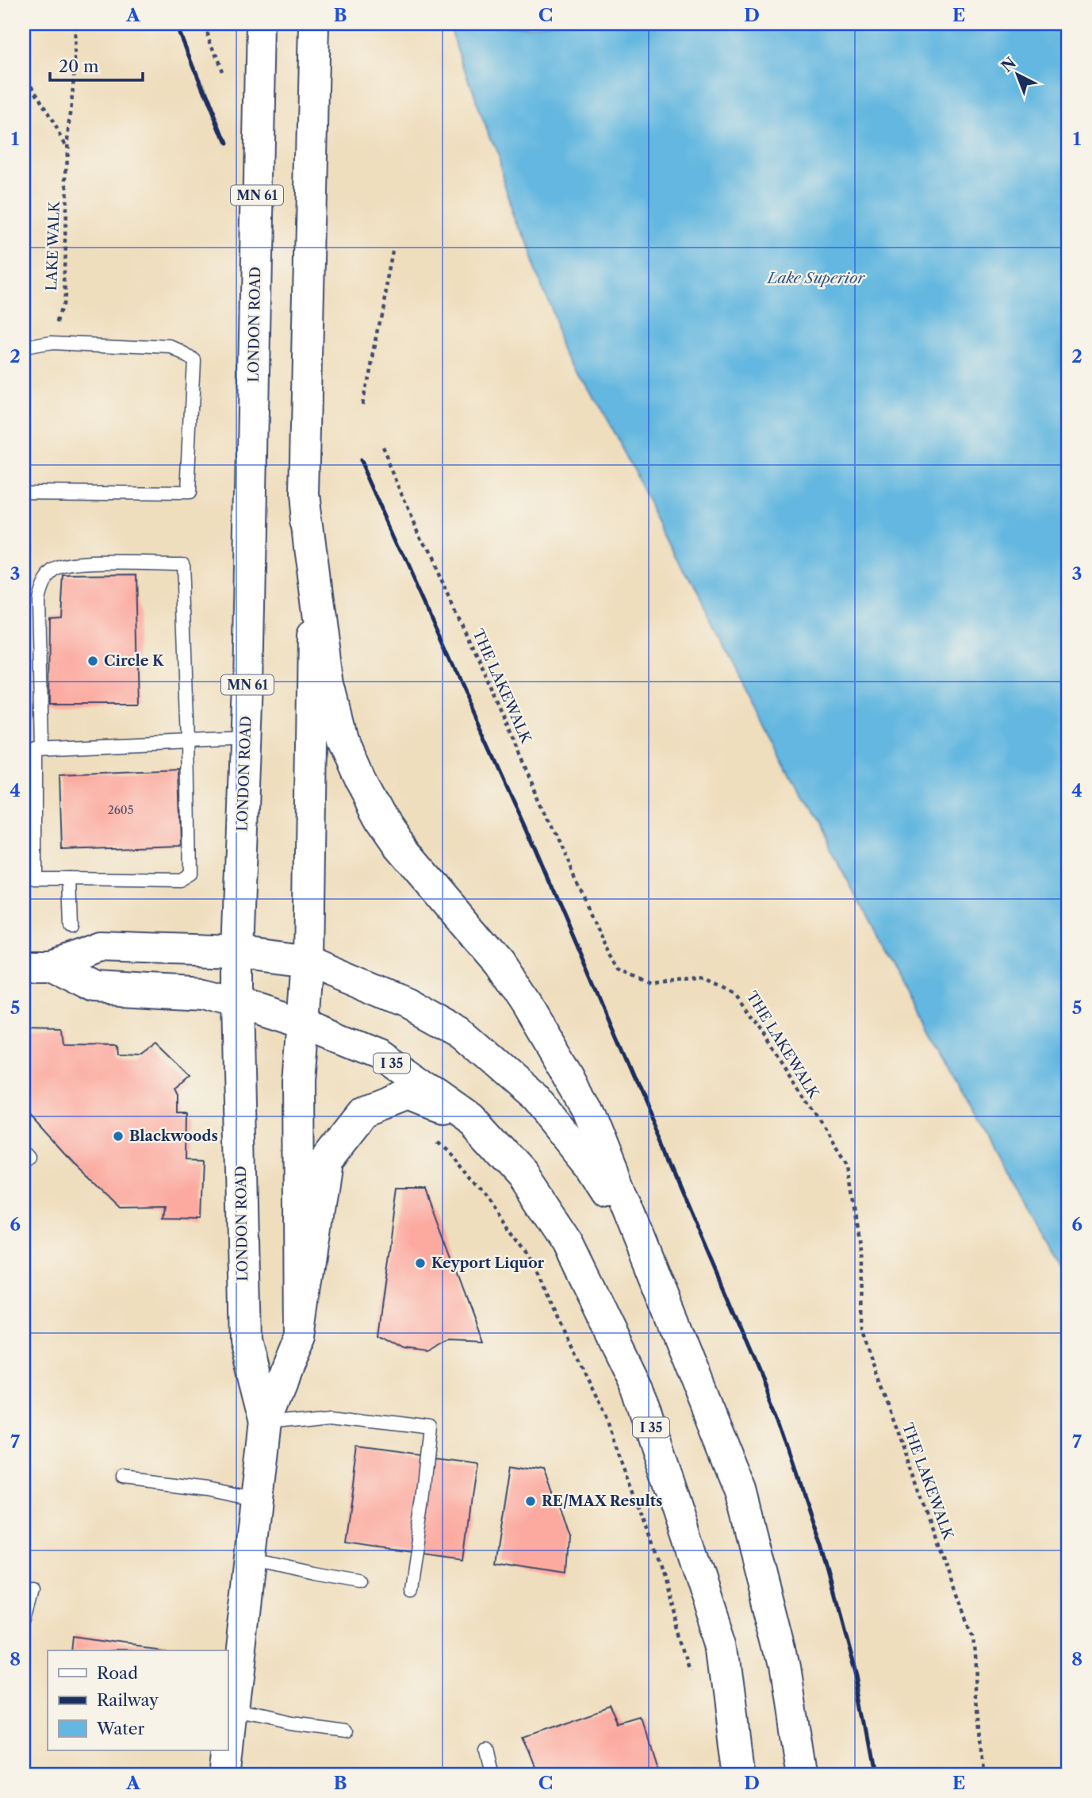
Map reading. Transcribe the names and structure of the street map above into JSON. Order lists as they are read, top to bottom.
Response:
{
  "streets": {
    "main road": ["MN 61", "LONDON ROAD", "I 35"],
    "path": ["LAKE WALK", "THE LAKEWALK"]
  },
  "crossings": [
    ["LONDON ROAD", "I 35"]
  ],
  "water": ["Lake Superior"],
  "places": [
    "Circle K",
    "Blackwoods",
    "Keyport Liquor",
    "RE/MAX Results"
  ],
  "house_numbers": ["2605"],
  "legend": ["Road", "Railway", "Water"],
  "scale_bar": "20 m",
  "north": "top left",
  "grid": {
    "columns": [
      "A",
      "B",
      "C",
      "D",
      "E"
    ],
    "rows": [
      "1",
      "2",
      "3",
      "4",
      "5",
      "6",
      "7",
      "8"
    ]
  }
}
